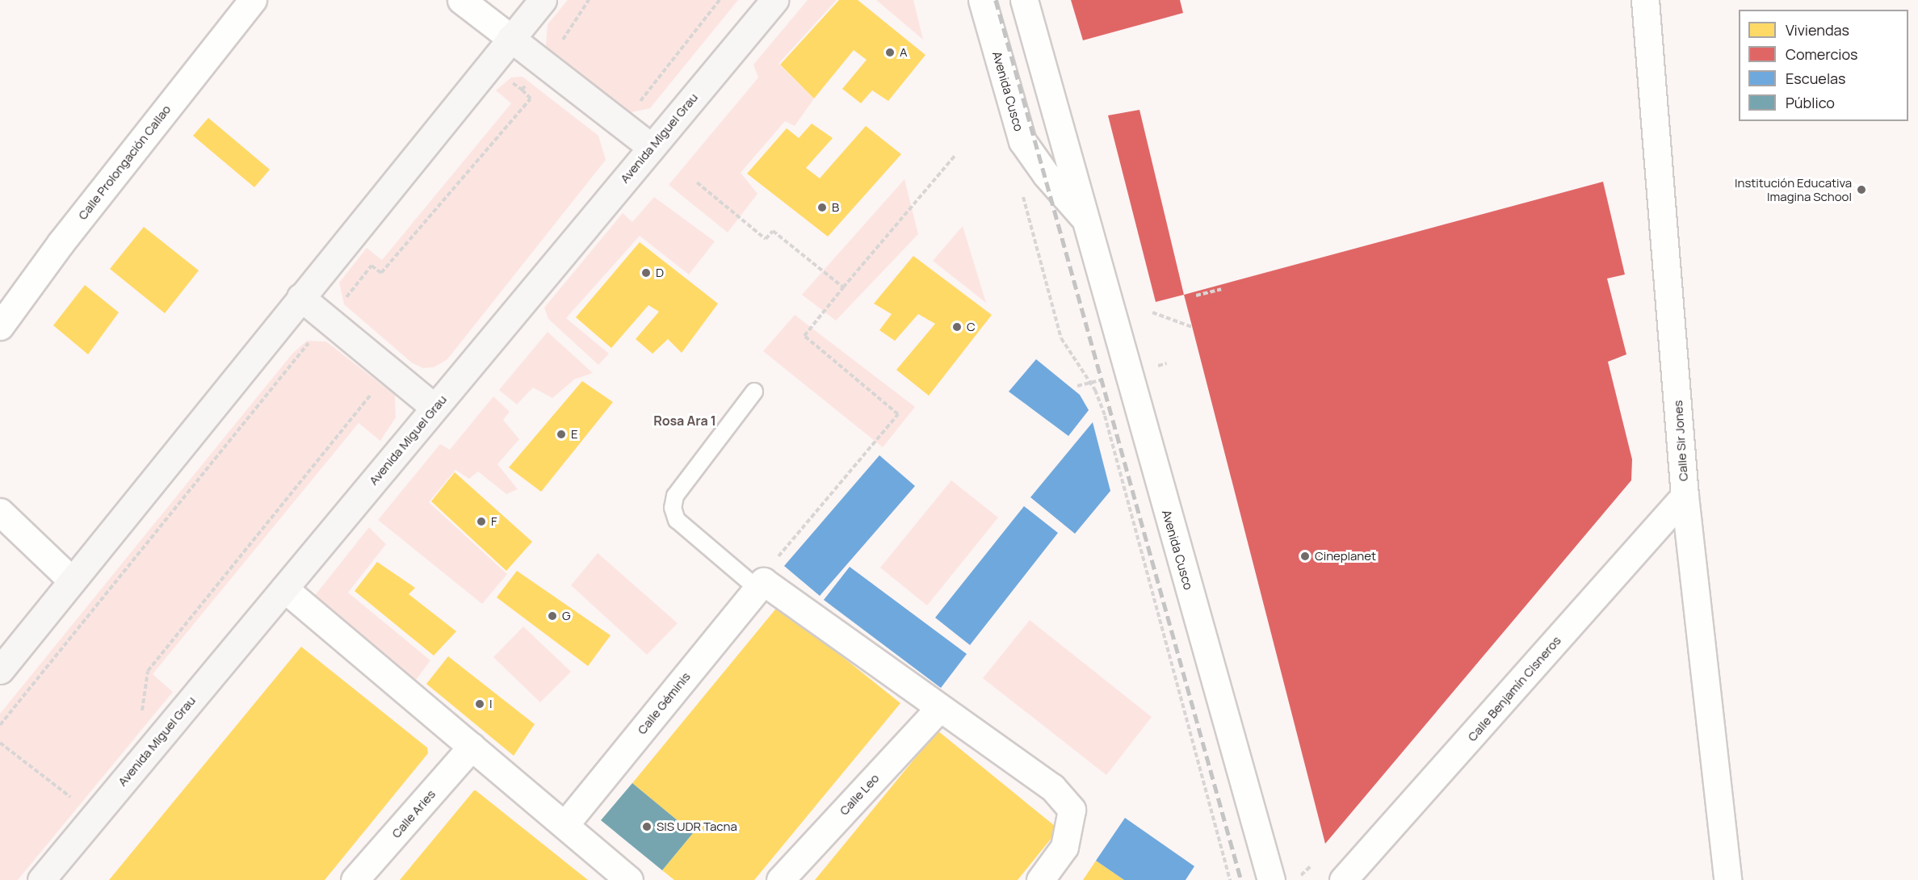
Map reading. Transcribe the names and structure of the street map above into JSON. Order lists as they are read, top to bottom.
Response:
{
  "streets": {
    "main road": ["Avenida Miguel Grau"],
    "street": [
      "Avenida Cusco",
      "Calle Prolongación Callao",
      "Calle Sir Jones",
      "Calle Benjamín Cisneros",
      "Calle Géminis",
      "Calle Leo",
      "Calle Aries"
    ]
  },
  "crossings": [
    ["Calle Sir Jones", "Calle Benjamín Cisneros"]
  ],
  "districts": ["Rosa Ara 1"],
  "places": [
    "A",
    "Institución Educativa Imagina School",
    "B",
    "D",
    "C",
    "E",
    "F",
    "Cineplanet",
    "G",
    "I",
    "SIS UDR Tacna"
  ],
  "legend": [
    "Viviendas",
    "Comercios",
    "Escuelas",
    "Público"
  ]
}
